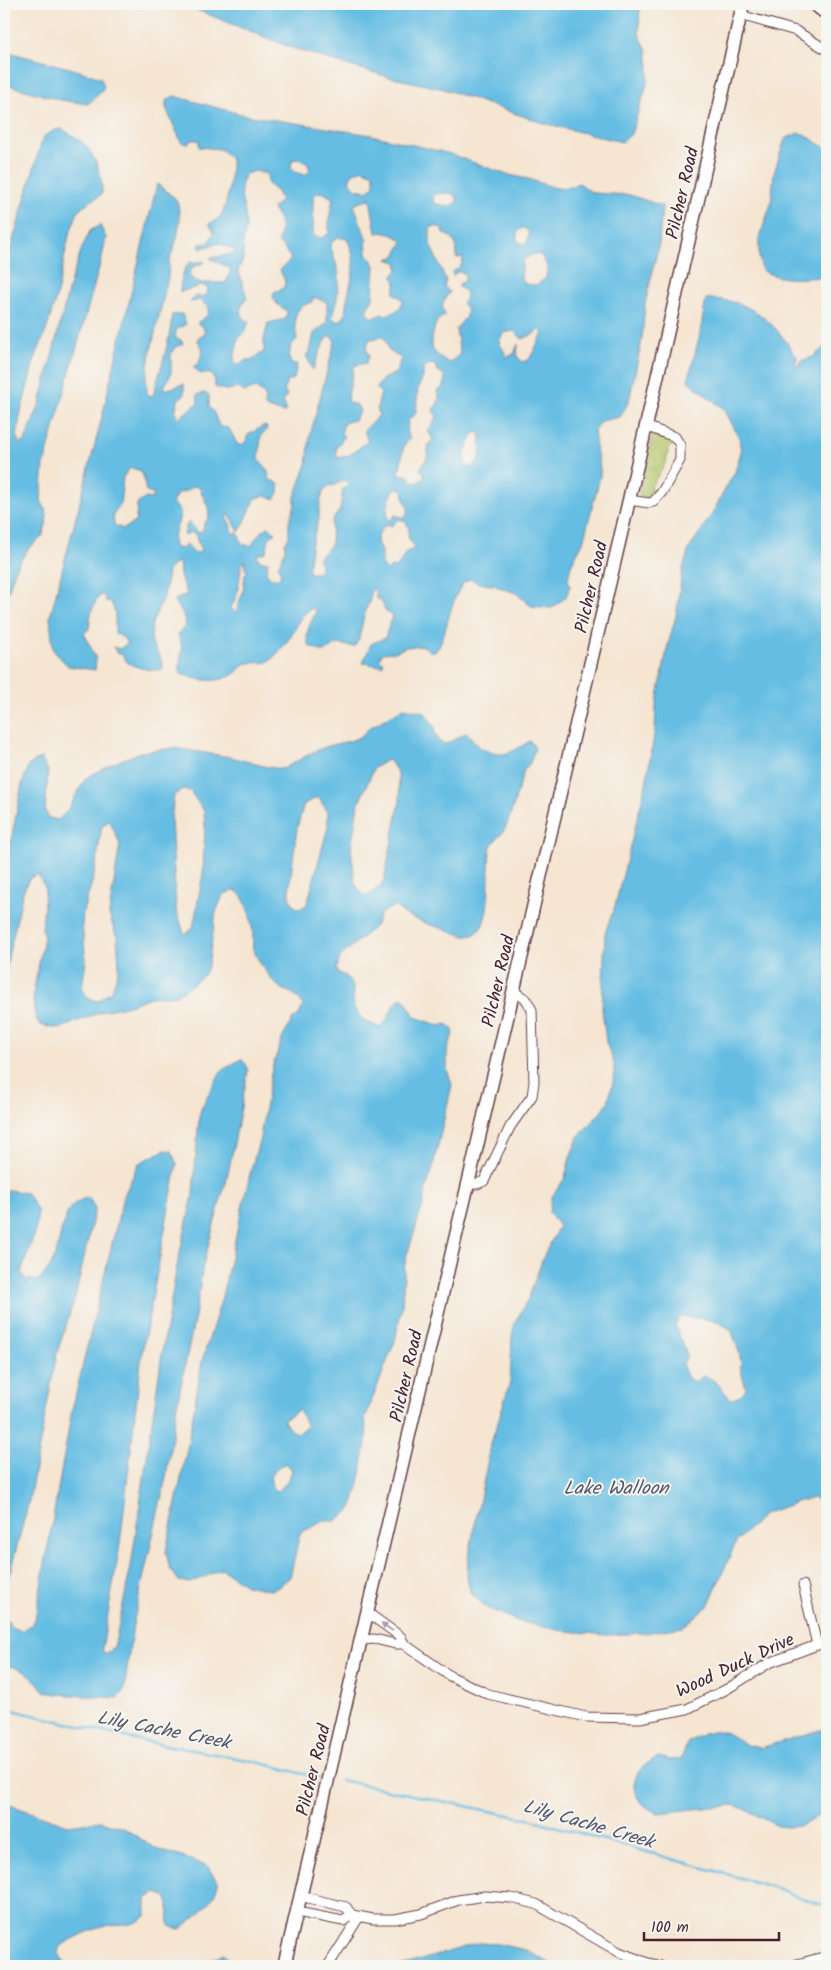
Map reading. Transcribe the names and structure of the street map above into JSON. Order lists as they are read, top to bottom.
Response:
{
  "streets": {
    "street": ["Pilcher Road", "Wood Duck Drive"]
  },
  "crossings": [
    ["Pilcher Road", "Wood Duck Drive"]
  ],
  "water": ["Lake Walloon", "Lily Cache Creek"],
  "scale_bar": "100 m"
}
